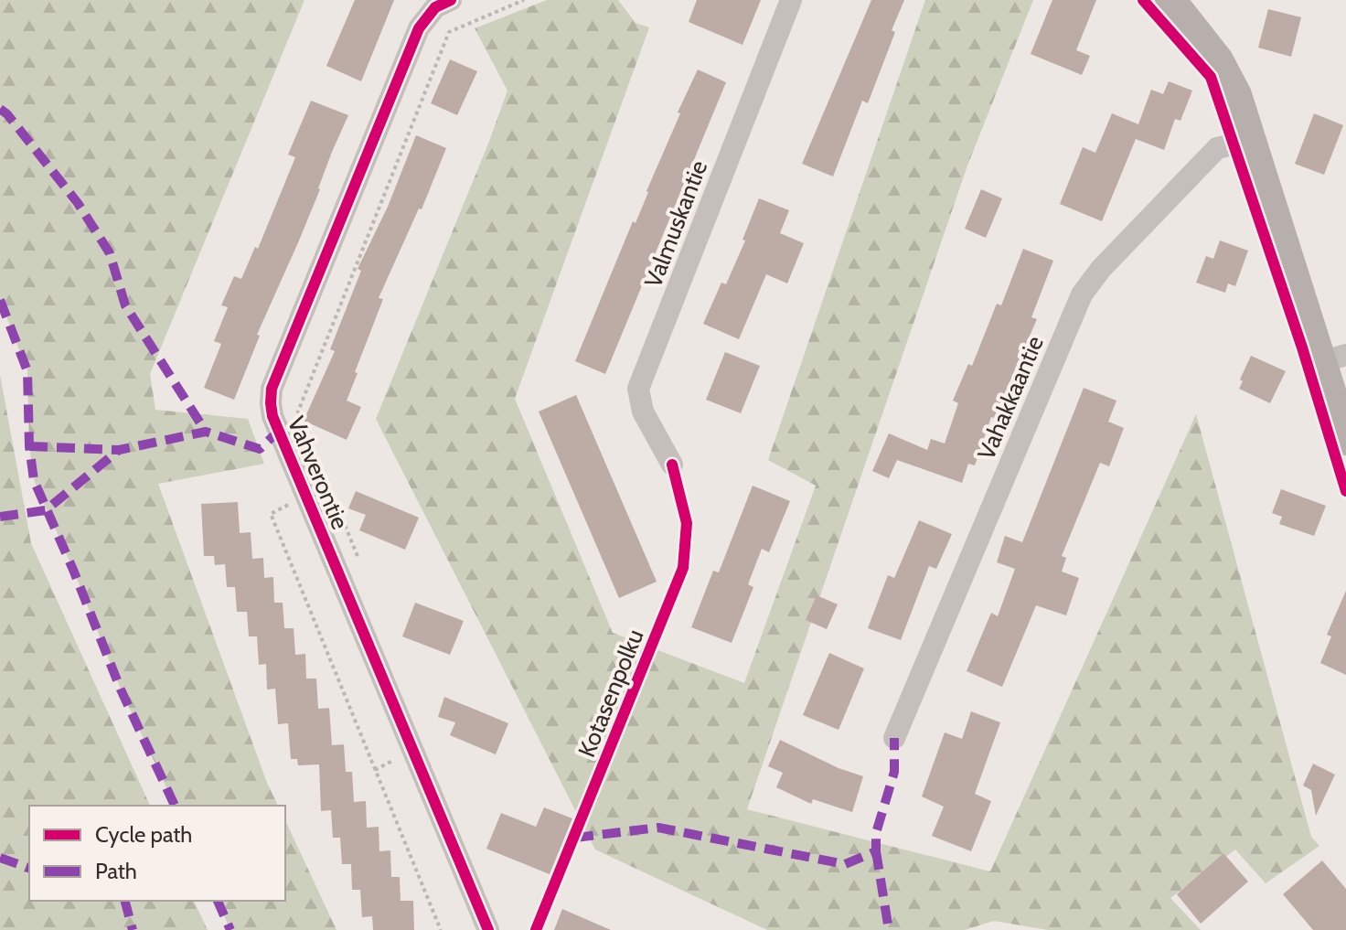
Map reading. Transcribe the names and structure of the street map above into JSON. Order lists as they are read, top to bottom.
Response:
{
  "streets": {
    "street": ["Valmuskantie", "Vahakkaantie", "Vahverontie"],
    "cycle path": ["Kotasenpolku"]
  },
  "legend": ["Cycle path", "Path"]
}
